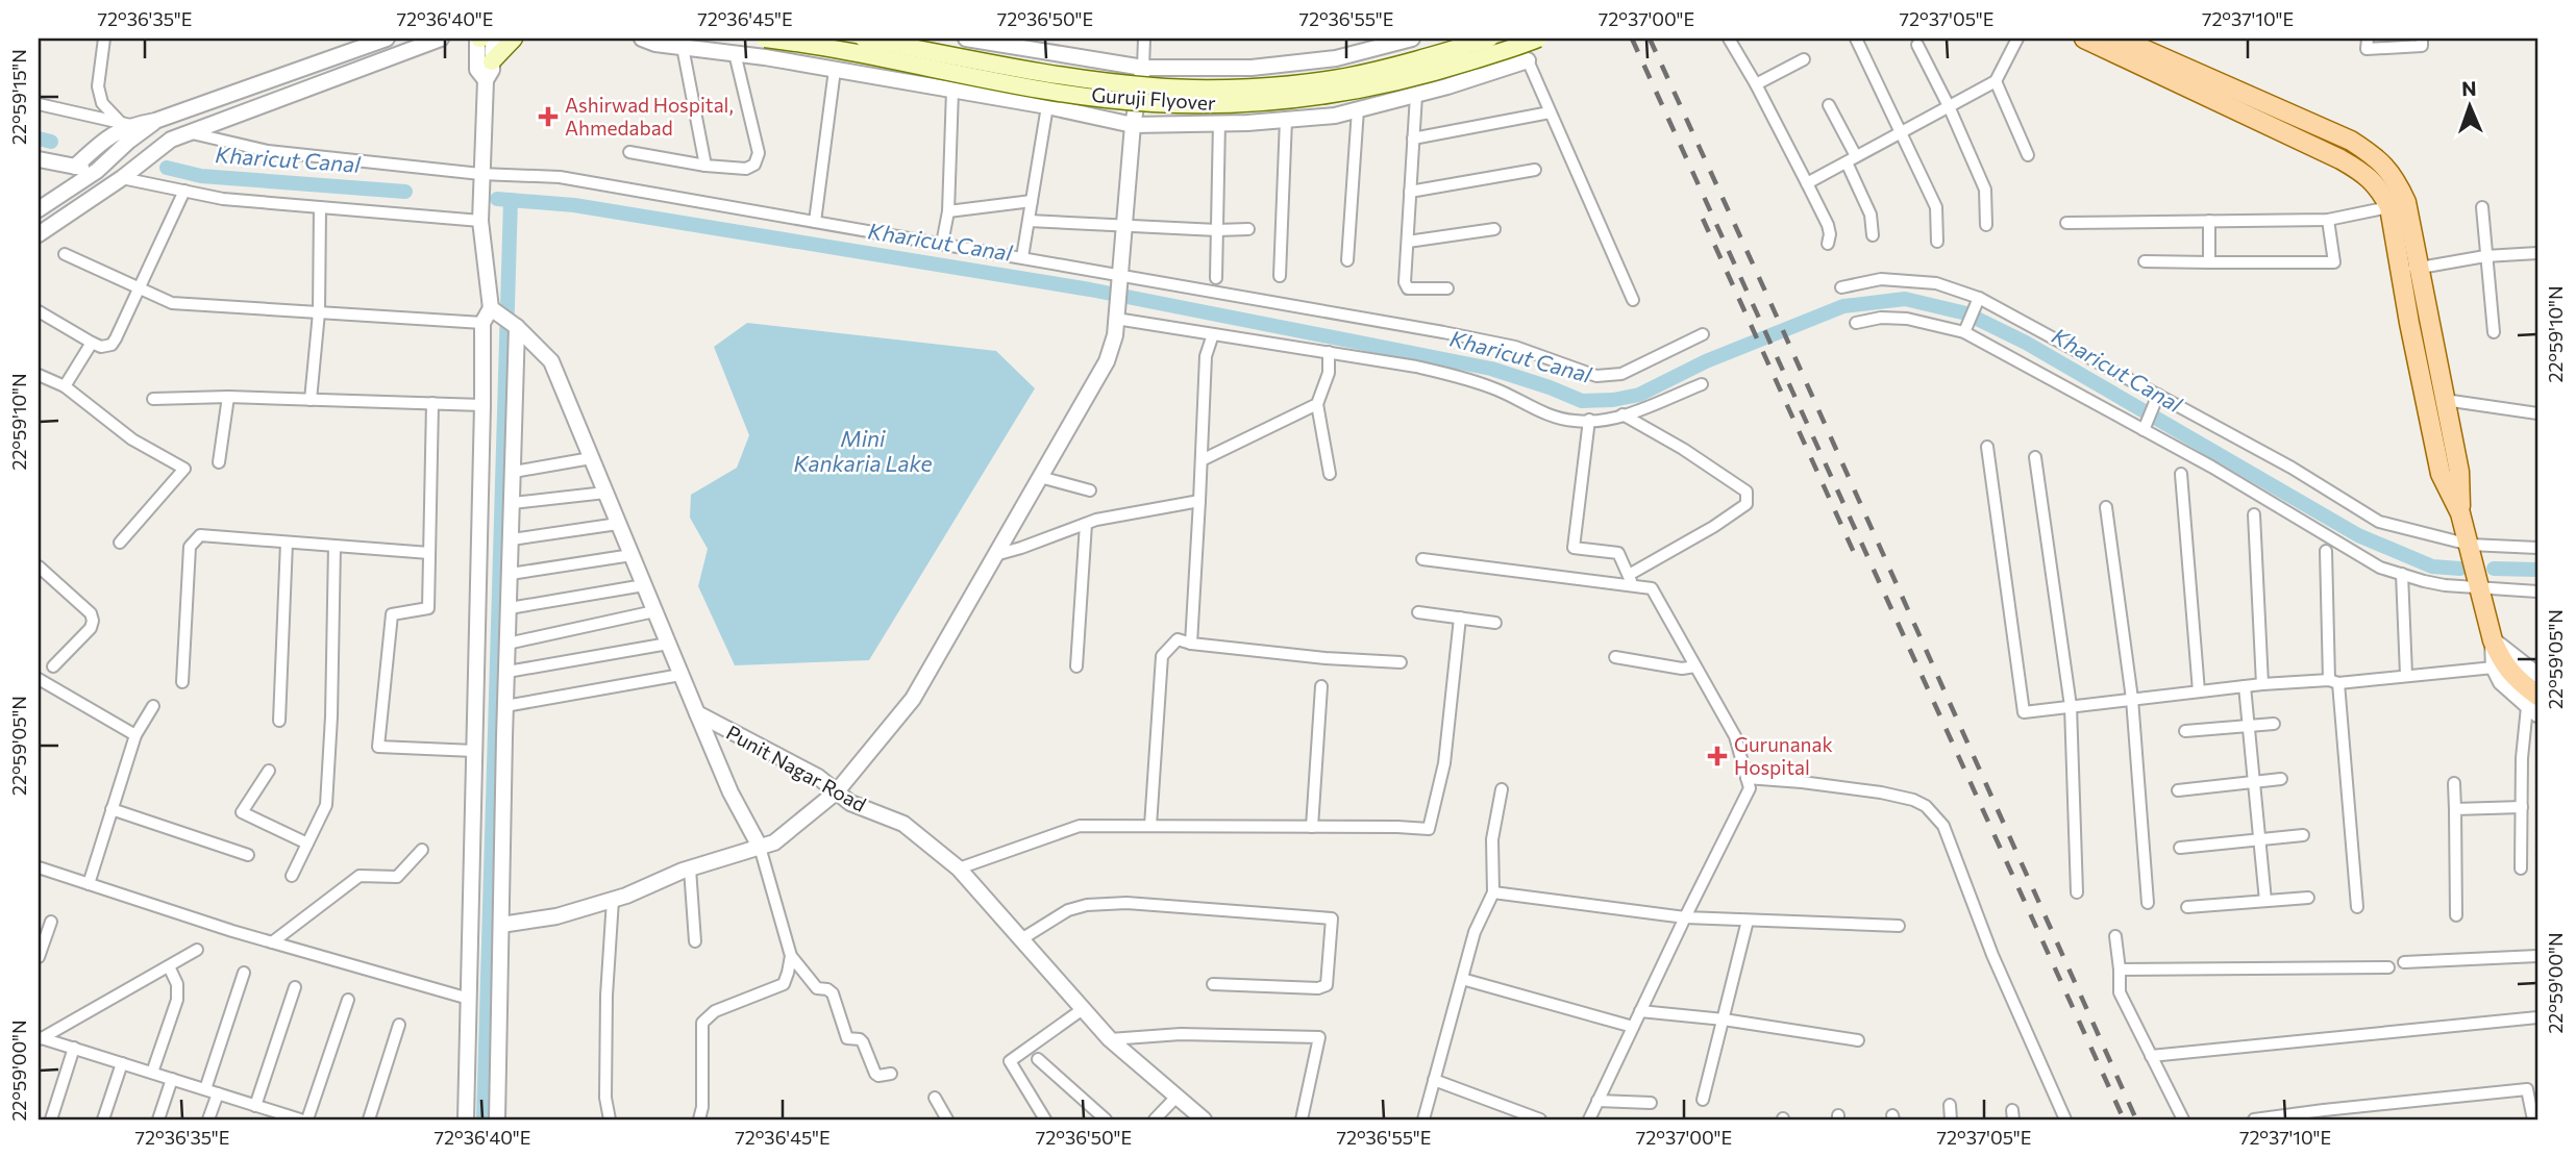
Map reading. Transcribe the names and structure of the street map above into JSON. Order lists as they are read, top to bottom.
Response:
{
  "streets": {
    "main road": ["Guruji Flyover"],
    "street": ["Punit Nagar Road"]
  },
  "water": ["Kharicut Canal", "Mini Kankaria Lake"],
  "places": {
    "health": ["Ashirwad Hospital, Ahmedabad", "Gurunanak Hospital"]
  },
  "north": "top",
  "coordinates": [
    "72°36'35\"E",
    "72°36'40\"E",
    "72°36'45\"E",
    "72°36'50\"E",
    "72°36'55\"E",
    "72°37'00\"E",
    "72°37'05\"E",
    "72°37'10\"E",
    "22°59'15\"N",
    "22°59'10\"N",
    "22°59'05\"N",
    "22°59'00\"N"
  ]
}
